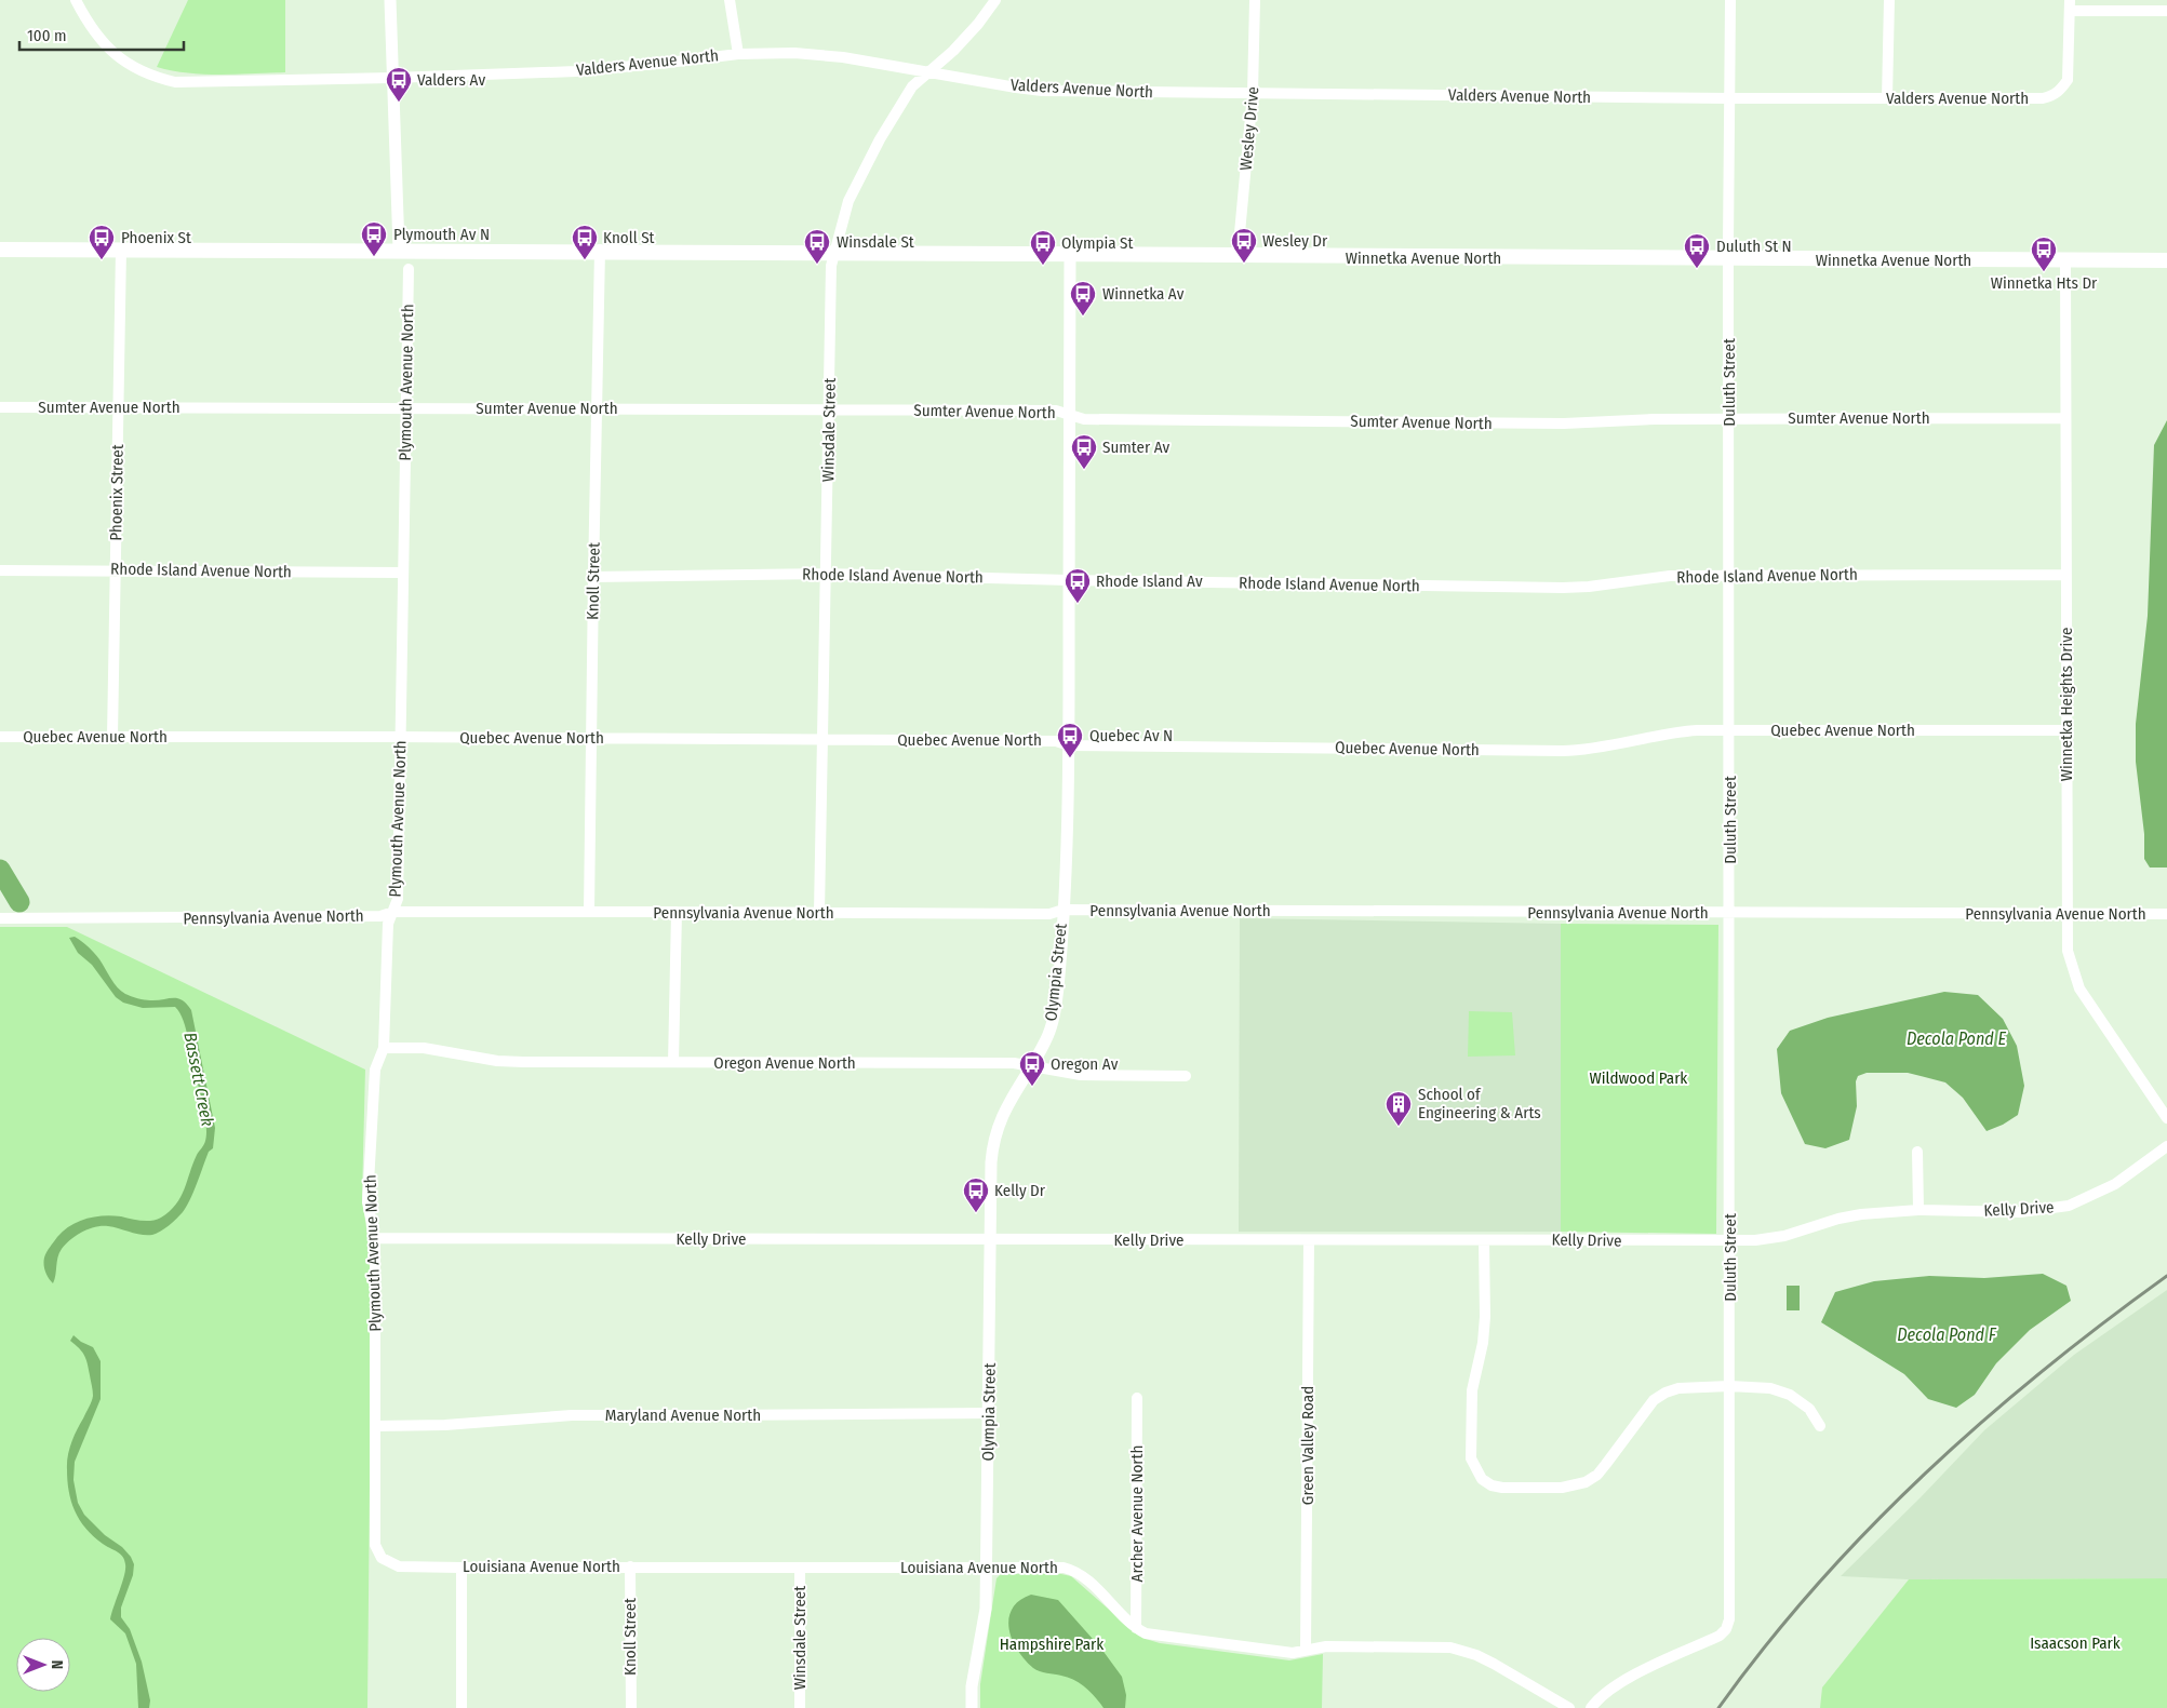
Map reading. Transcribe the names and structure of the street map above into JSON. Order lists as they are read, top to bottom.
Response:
{
  "streets": {
    "main road": ["Winnetka Avenue North"],
    "street": [
      "Valders Avenue North",
      "Wesley Drive",
      "Plymouth Avenue North",
      "Duluth Street",
      "Sumter Avenue North",
      "Winsdale Street",
      "Phoenix Street",
      "Rhode Island Avenue North",
      "Knoll Street",
      "Winnetka Heights Drive",
      "Quebec Avenue North",
      "Pennsylvania Avenue North",
      "Olympia Street",
      "Oregon Avenue North",
      "Kelly Drive",
      "Maryland Avenue North",
      "Green Valley Road",
      "Archer Avenue North",
      "Louisiana Avenue North"
    ]
  },
  "crossings": [
    ["Valders Avenue North", "Wesley Drive"],
    ["Valders Avenue North", "Duluth Street"],
    ["Valders Avenue North", "Winsdale Street"],
    ["Wesley Drive", "Winnetka Avenue North"],
    ["Winnetka Avenue North", "Duluth Street"],
    ["Winnetka Avenue North", "Winsdale Street"],
    ["Winnetka Avenue North", "Phoenix Street"],
    ["Winnetka Avenue North", "Knoll Street"],
    ["Winnetka Avenue North", "Winnetka Heights Drive"],
    ["Winnetka Avenue North", "Olympia Street"],
    ["Plymouth Avenue North", "Sumter Avenue North"],
    ["Plymouth Avenue North", "Rhode Island Avenue North"],
    ["Plymouth Avenue North", "Quebec Avenue North"],
    ["Plymouth Avenue North", "Pennsylvania Avenue North"],
    ["Plymouth Avenue North", "Oregon Avenue North"],
    ["Plymouth Avenue North", "Kelly Drive"],
    ["Plymouth Avenue North", "Maryland Avenue North"],
    ["Plymouth Avenue North", "Louisiana Avenue North"],
    ["Duluth Street", "Sumter Avenue North"],
    ["Duluth Street", "Rhode Island Avenue North"],
    ["Duluth Street", "Quebec Avenue North"],
    ["Duluth Street", "Pennsylvania Avenue North"],
    ["Duluth Street", "Kelly Drive"],
    ["Sumter Avenue North", "Winsdale Street"],
    ["Sumter Avenue North", "Phoenix Street"],
    ["Sumter Avenue North", "Knoll Street"],
    ["Sumter Avenue North", "Winnetka Heights Drive"],
    ["Sumter Avenue North", "Olympia Street"],
    ["Winsdale Street", "Rhode Island Avenue North"],
    ["Winsdale Street", "Quebec Avenue North"],
    ["Winsdale Street", "Pennsylvania Avenue North"],
    ["Winsdale Street", "Louisiana Avenue North"],
    ["Phoenix Street", "Rhode Island Avenue North"],
    ["Phoenix Street", "Quebec Avenue North"],
    ["Rhode Island Avenue North", "Knoll Street"],
    ["Rhode Island Avenue North", "Winnetka Heights Drive"],
    ["Rhode Island Avenue North", "Olympia Street"],
    ["Knoll Street", "Quebec Avenue North"],
    ["Knoll Street", "Pennsylvania Avenue North"],
    ["Knoll Street", "Louisiana Avenue North"],
    ["Winnetka Heights Drive", "Quebec Avenue North"],
    ["Winnetka Heights Drive", "Pennsylvania Avenue North"],
    ["Quebec Avenue North", "Olympia Street"],
    ["Pennsylvania Avenue North", "Olympia Street"],
    ["Olympia Street", "Oregon Avenue North"],
    ["Olympia Street", "Kelly Drive"],
    ["Olympia Street", "Maryland Avenue North"],
    ["Olympia Street", "Louisiana Avenue North"],
    ["Kelly Drive", "Green Valley Road"],
    ["Green Valley Road", "Louisiana Avenue North"],
    ["Archer Avenue North", "Louisiana Avenue North"]
  ],
  "water": ["Decola Pond E", "Bassett Creek", "Decola Pond F"],
  "parks": ["Wildwood Park", "Isaacson Park", "Hampshire Park"],
  "places": {
    "bus stop": [
      "Valders Av",
      "Plymouth Av N",
      "Phoenix St",
      "Knoll St",
      "Wesley Dr",
      "Winsdale St",
      "Olympia St",
      "Duluth St N",
      "Winnetka Hts Dr",
      "Winnetka Av",
      "Sumter Av",
      "Rhode Island Av",
      "Quebec Av N",
      "Oregon Av",
      "Kelly Dr"
    ],
    "building": ["School of Engineering & Arts"]
  },
  "scale_bar": "100 m",
  "north": "right"
}
